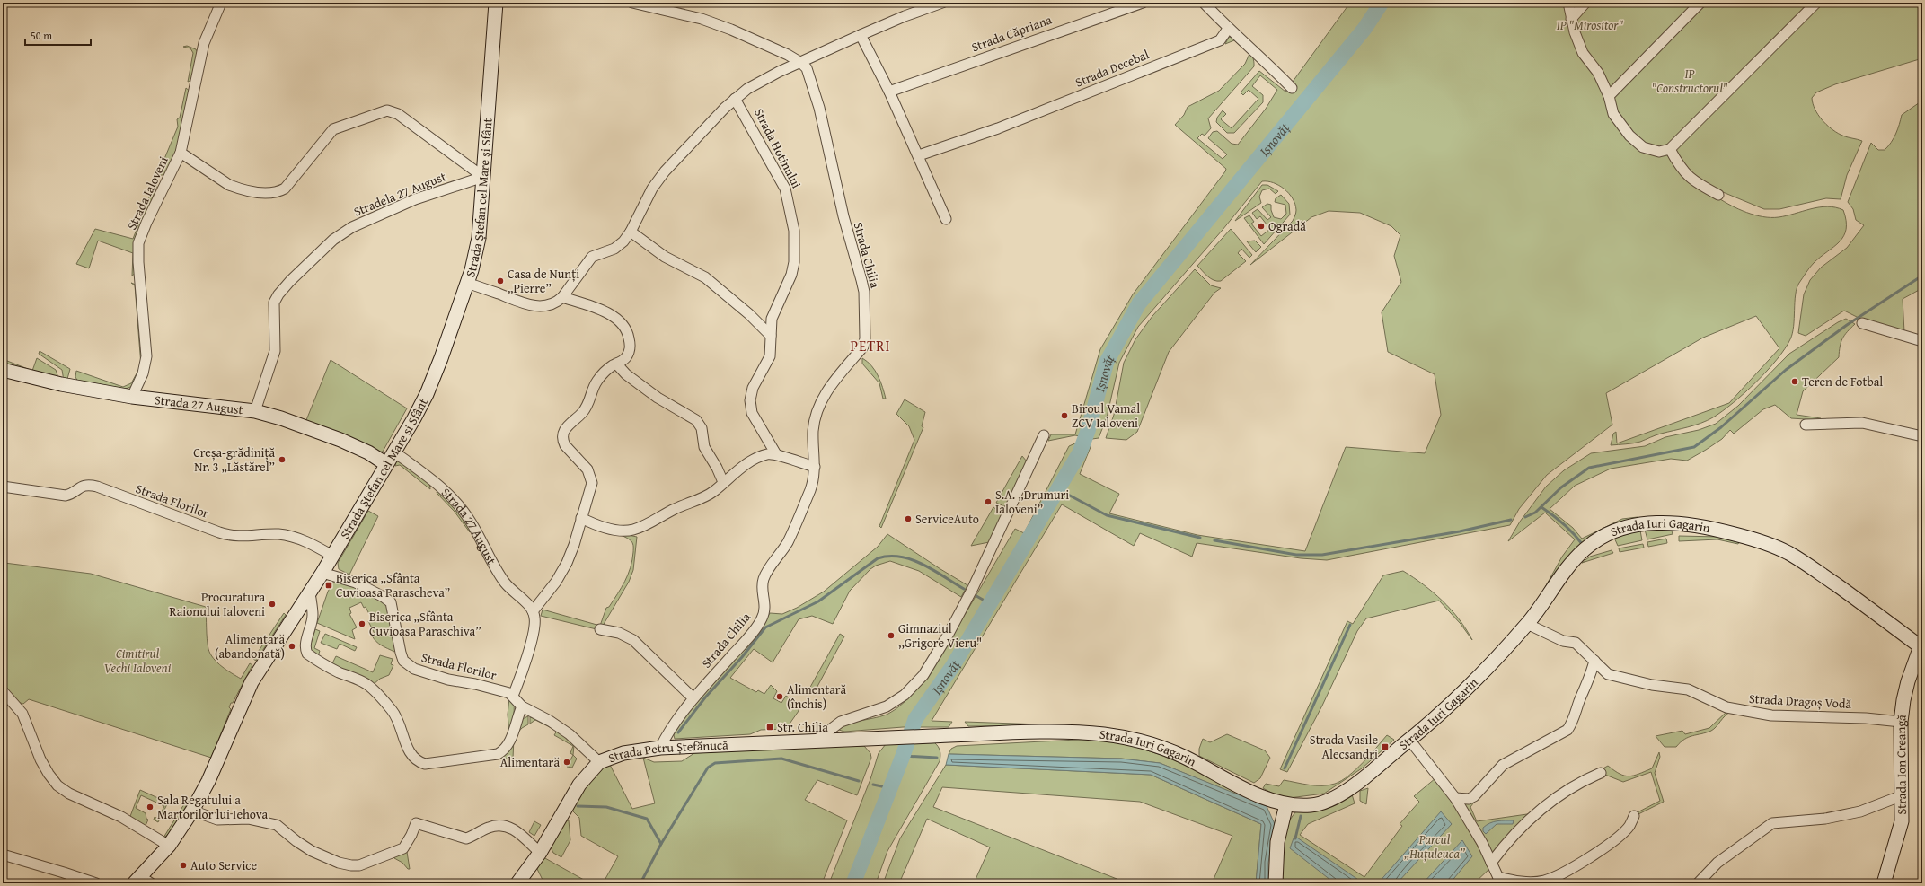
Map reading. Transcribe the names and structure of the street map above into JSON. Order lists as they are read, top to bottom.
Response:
{
  "streets": {
    "main road": [
      "Strada Ștefan cel Mare și Sfânt",
      "Strada 27 August",
      "Strada Iuri Gagarin",
      "Strada Petru Ștefănucă",
      "Strada Ion Creangă"
    ],
    "street": [
      "Strada Căpriana",
      "Strada Decebal",
      "Strada Hotinului",
      "Strada Ialoveni",
      "Stradela 27 August",
      "Strada Chilia",
      "Strada Florilor",
      "Strada Dragoș Vodă"
    ]
  },
  "crossings": [
    ["Strada Ialoveni", "Strada 27 August"],
    ["Stradela 27 August", "Strada Ștefan cel Mare și Sfânt"],
    ["Stradela 27 August", "Strada 27 August"],
    ["Strada Ștefan cel Mare și Sfânt", "Strada 27 August"],
    ["Strada Ștefan cel Mare și Sfânt", "Strada Florilor"],
    ["Strada Chilia", "Strada Petru Ștefănucă"],
    ["Strada Florilor", "Strada Petru Ștefănucă"],
    ["Strada Iuri Gagarin", "Strada Dragoș Vodă"],
    ["Strada Iuri Gagarin", "Strada Petru Ștefănucă"],
    ["Strada Iuri Gagarin", "Strada Ion Creangă"],
    ["Strada Dragoș Vodă", "Strada Ion Creangă"]
  ],
  "districts": ["PETRI"],
  "water": ["Ișnovăț"],
  "parks": [
    "IP \"Mirositor\"",
    "IP \"Constructorul\"",
    "Cimitirul Vechi Ialoveni",
    "Parcul „Huțuleuca”"
  ],
  "places": {
    "other": [
      "Ogradă",
      "Casa de Nunți „Pierre”",
      "Teren de Fotbal",
      "Biroul Vamal ZCV Ialoveni",
      "Creșa-grădiniță Nr. 3 „Lăstărel”",
      "S.A. „Drumuri Ialoveni”",
      "ServiceAuto",
      "Procuratura Raionului Ialoveni",
      "Biserica „Sfânta Cuvioasa Paraschiva”",
      "Gimnaziul ,,Grigore Vieru\"",
      "Alimentară (abandonată)",
      "Alimentară (închis)",
      "Alimentară",
      "Sala Regatului a Martorilor lui Iehova",
      "Auto Service"
    ],
    "transit": ["Biserica „Sfânta Cuvioasa Parascheva”", "Str. Chilia", "Strada Vasile Alecsandri"]
  },
  "scale_bar": "50 m"
}
